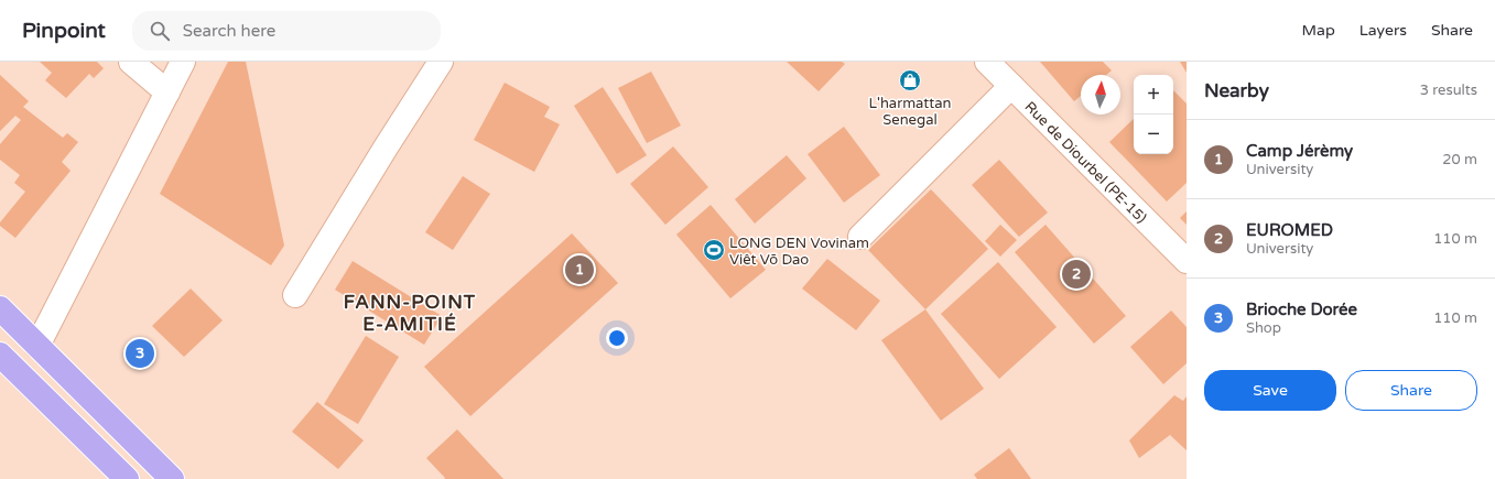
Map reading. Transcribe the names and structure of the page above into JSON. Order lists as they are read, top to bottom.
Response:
{
  "streets": {
    "street": ["Rue de Diourbel (PE-15)"]
  },
  "districts": ["FANN-POINT E-AMITIÉ"],
  "places": {
    "shop": ["L'harmattan Senegal"],
    "sports": ["LONG DEN Vovinam Viêt Võ Dao"]
  },
  "north": "top",
  "page": {
    "header": "Pinpoint",
    "search": "Search here",
    "nav": ["Map", "Layers", "Share"],
    "heading": ["Nearby", "3 results"],
    "map_buttons": ["+", "−"],
    "list": [
      {
        "mark": "1",
        "name": "Camp Jérèmy",
        "note": "University",
        "value": "20 m"
      },
      {
        "mark": "2",
        "name": "EUROMED",
        "note": "University",
        "value": "110 m"
      },
      {
        "mark": "3",
        "name": "Brioche Dorée",
        "note": "Shop",
        "value": "110 m"
      }
    ],
    "pins": ["1", "2", "3"],
    "buttons": ["Save", "Share"]
  }
}
